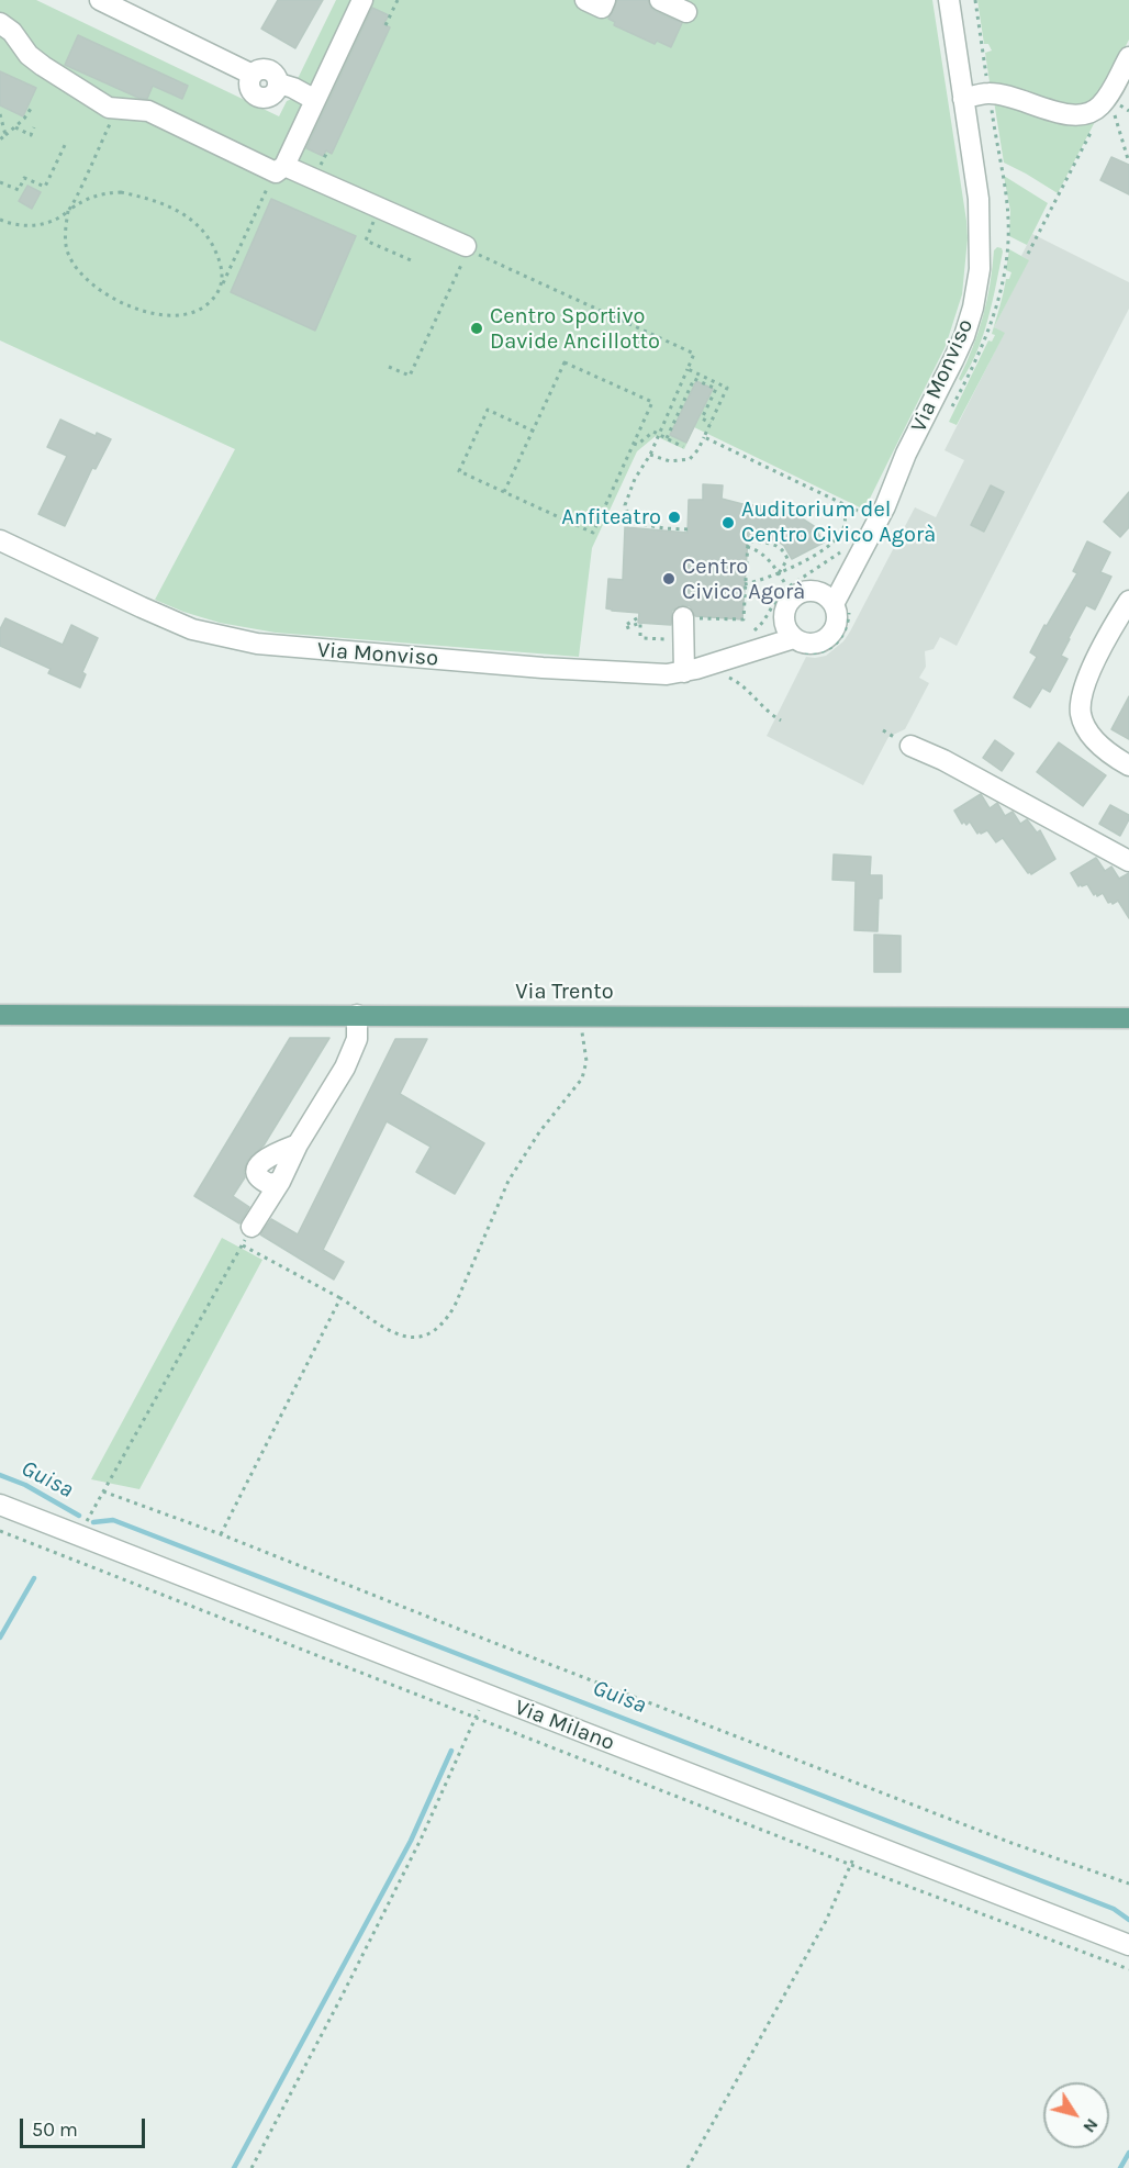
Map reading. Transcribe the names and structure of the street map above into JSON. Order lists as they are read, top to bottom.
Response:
{
  "streets": {
    "main road": ["Via Trento"],
    "street": ["Via Monviso", "Via Milano"]
  },
  "water": ["Guisa"],
  "places": [
    "Centro Sportivo Davide Ancillotto",
    "Anfiteatro",
    "Auditorium del Centro Civico Agorà",
    "Centro Civico Agorà"
  ],
  "scale_bar": "50 m",
  "north": "bottom right"
}
